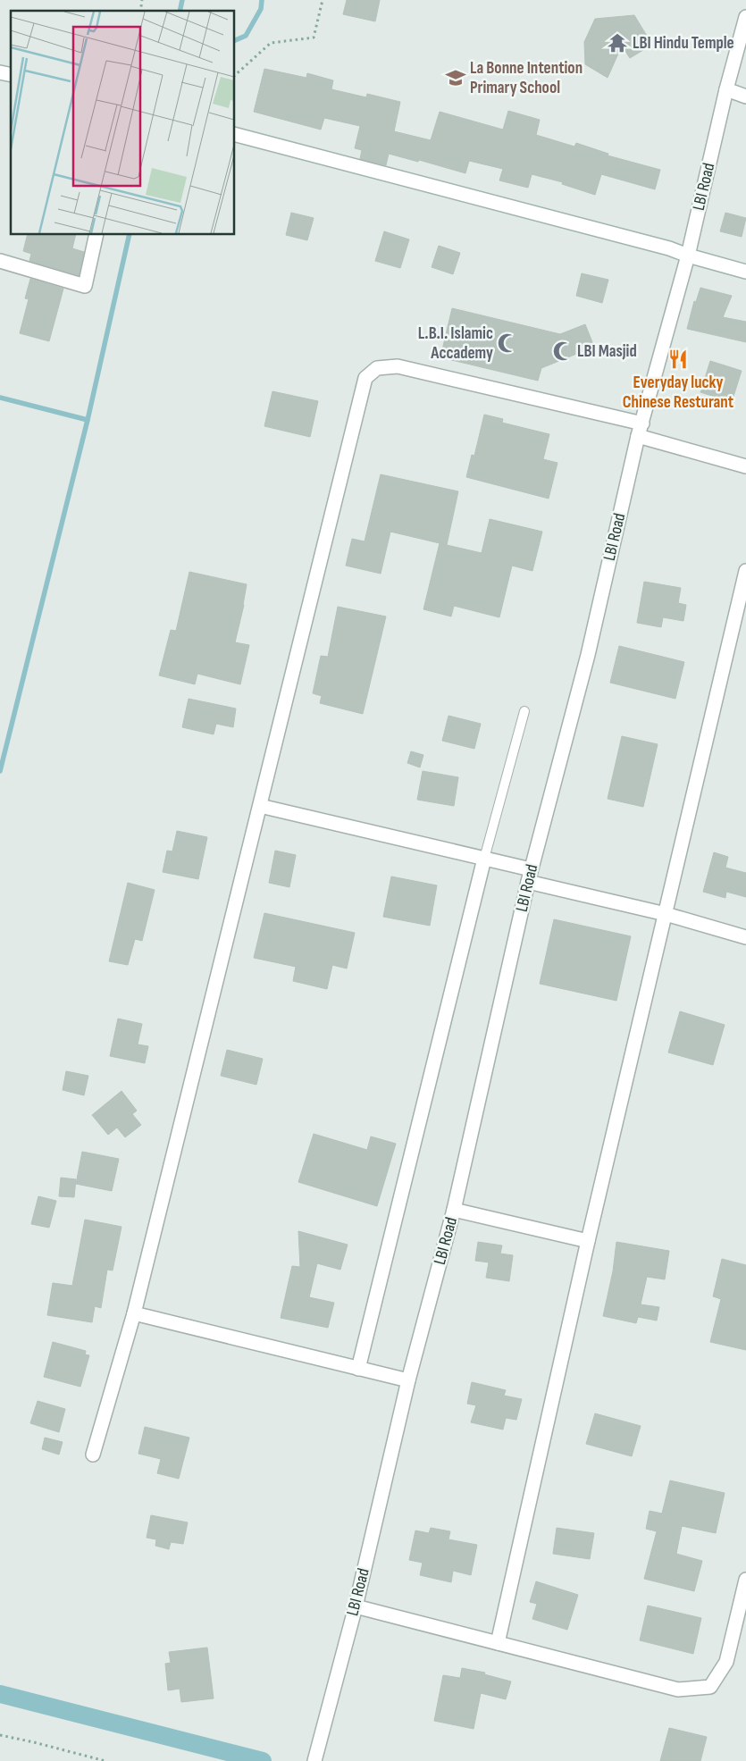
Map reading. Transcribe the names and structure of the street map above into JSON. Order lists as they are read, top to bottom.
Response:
{
  "streets": {
    "street": ["LBI Road"]
  },
  "places": {
    "temple": ["LBI Hindu Temple"],
    "school or university": ["La Bonne Intention Primary School"],
    "mosque": ["L.B.I. Islamic Accademy", "LBI Masjid"],
    "restaurant": ["Everyday lucky Chinese Resturant"]
  }
}
